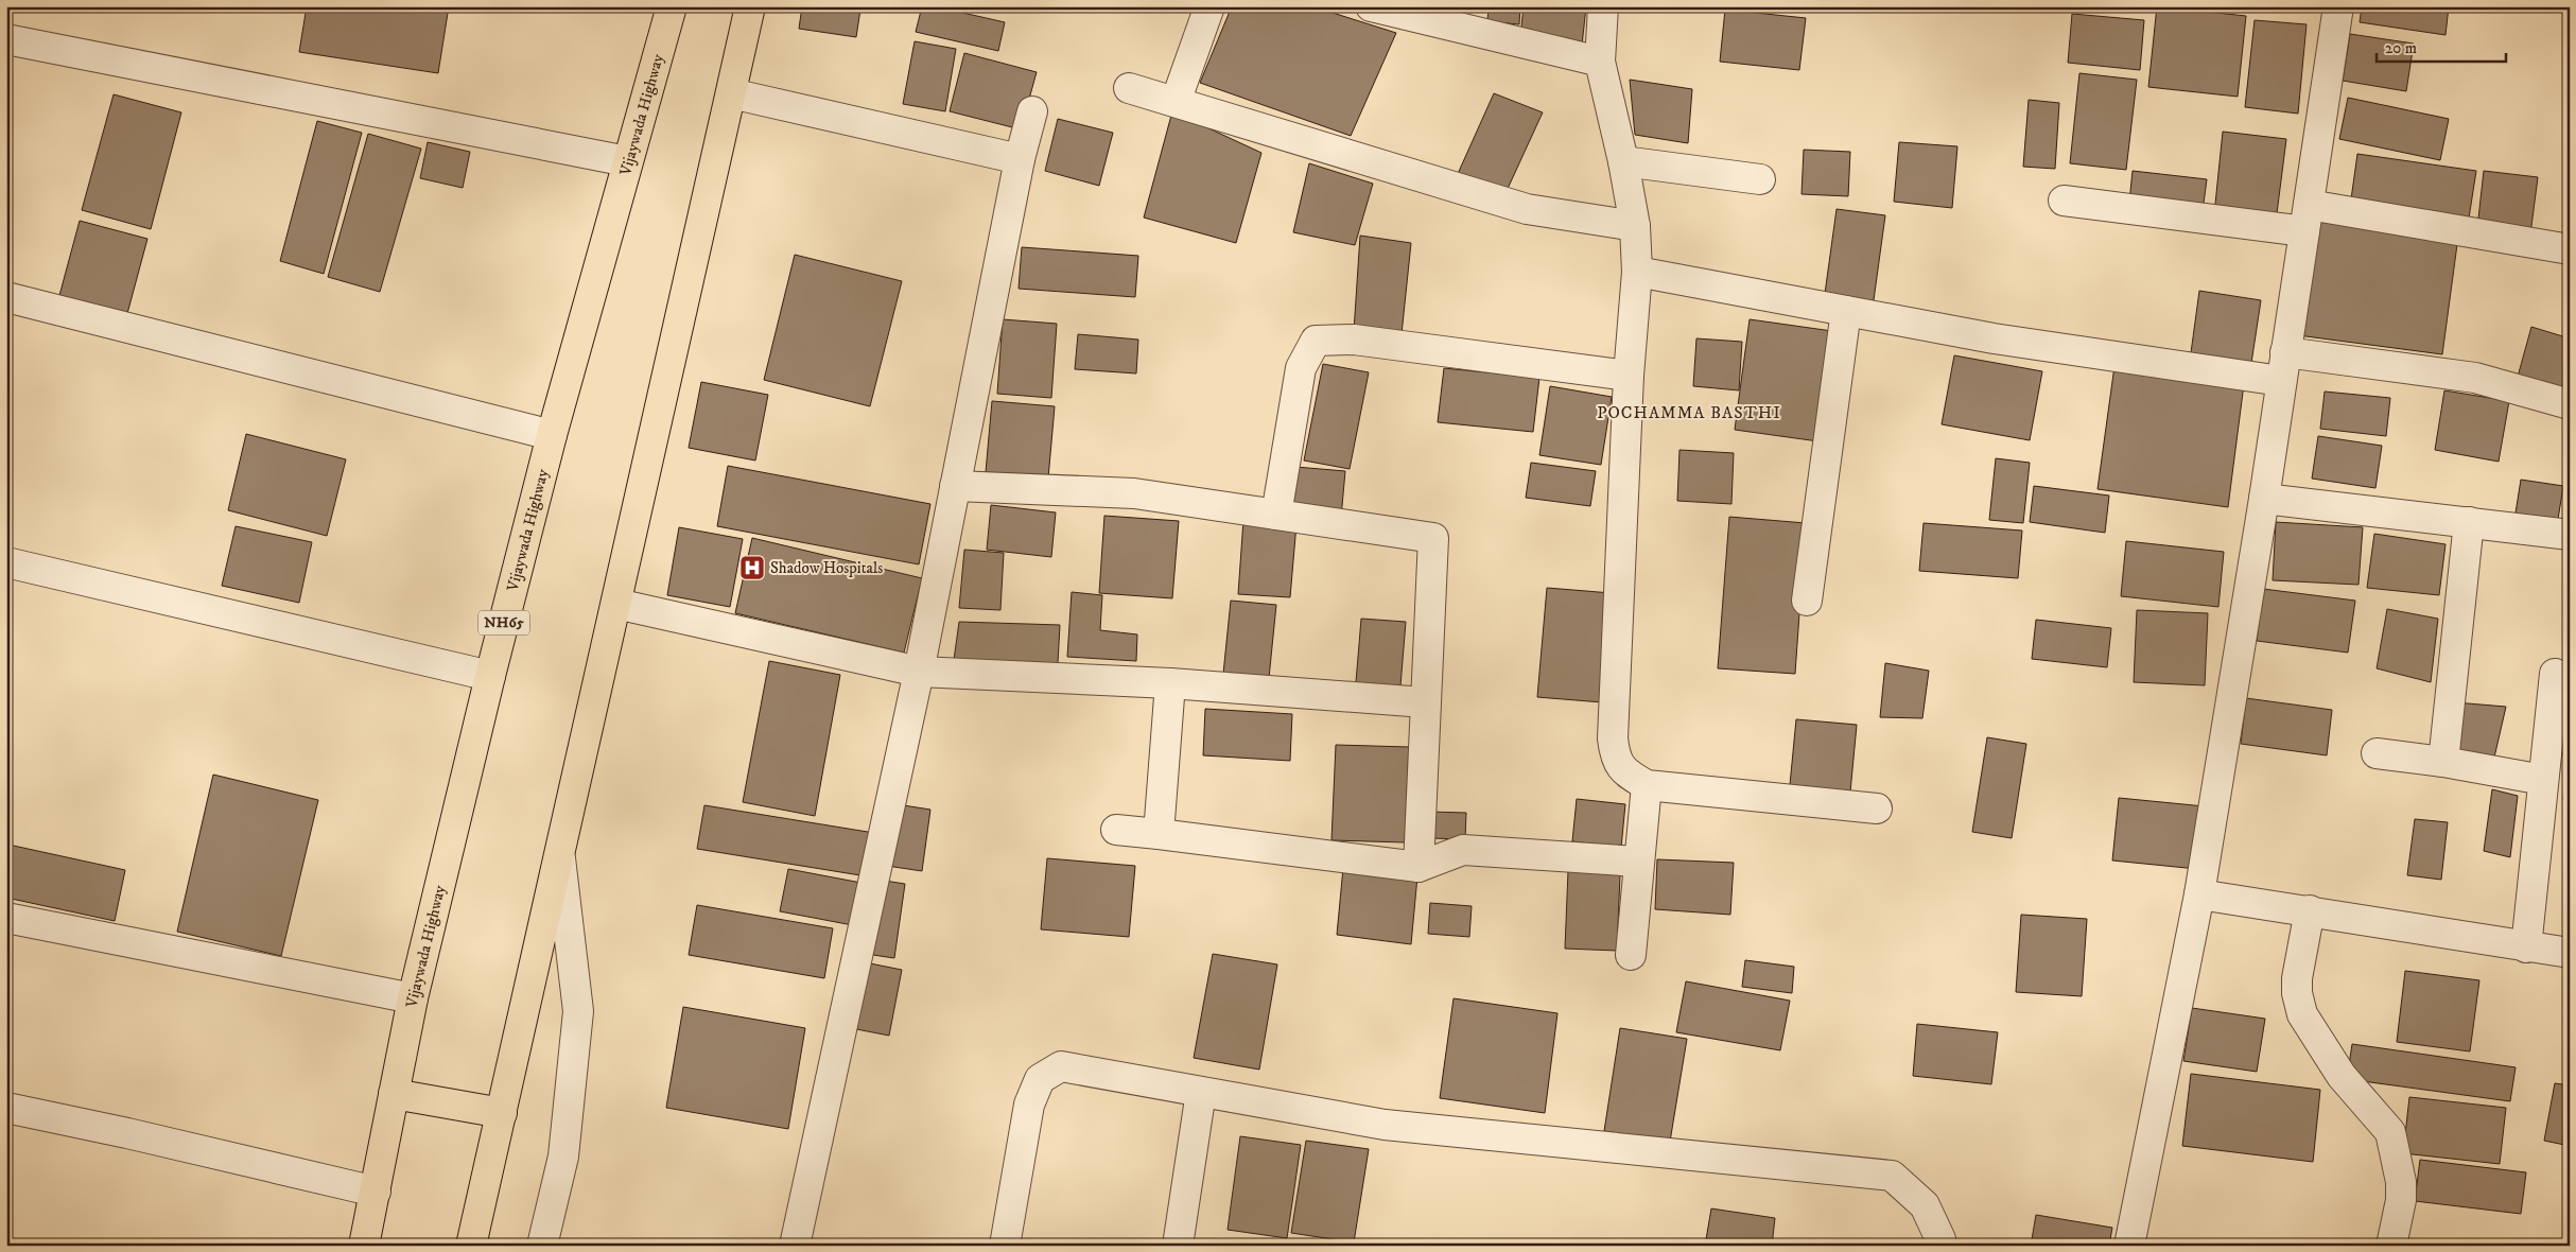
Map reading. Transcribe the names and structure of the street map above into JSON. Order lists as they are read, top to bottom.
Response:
{
  "streets": {
    "highway": ["Vijaywada Highway", "NH65"]
  },
  "districts": ["POCHAMMA BASTHI"],
  "places": {
    "hospital": ["Shadow Hospitals"]
  },
  "scale_bar": "20 m"
}
